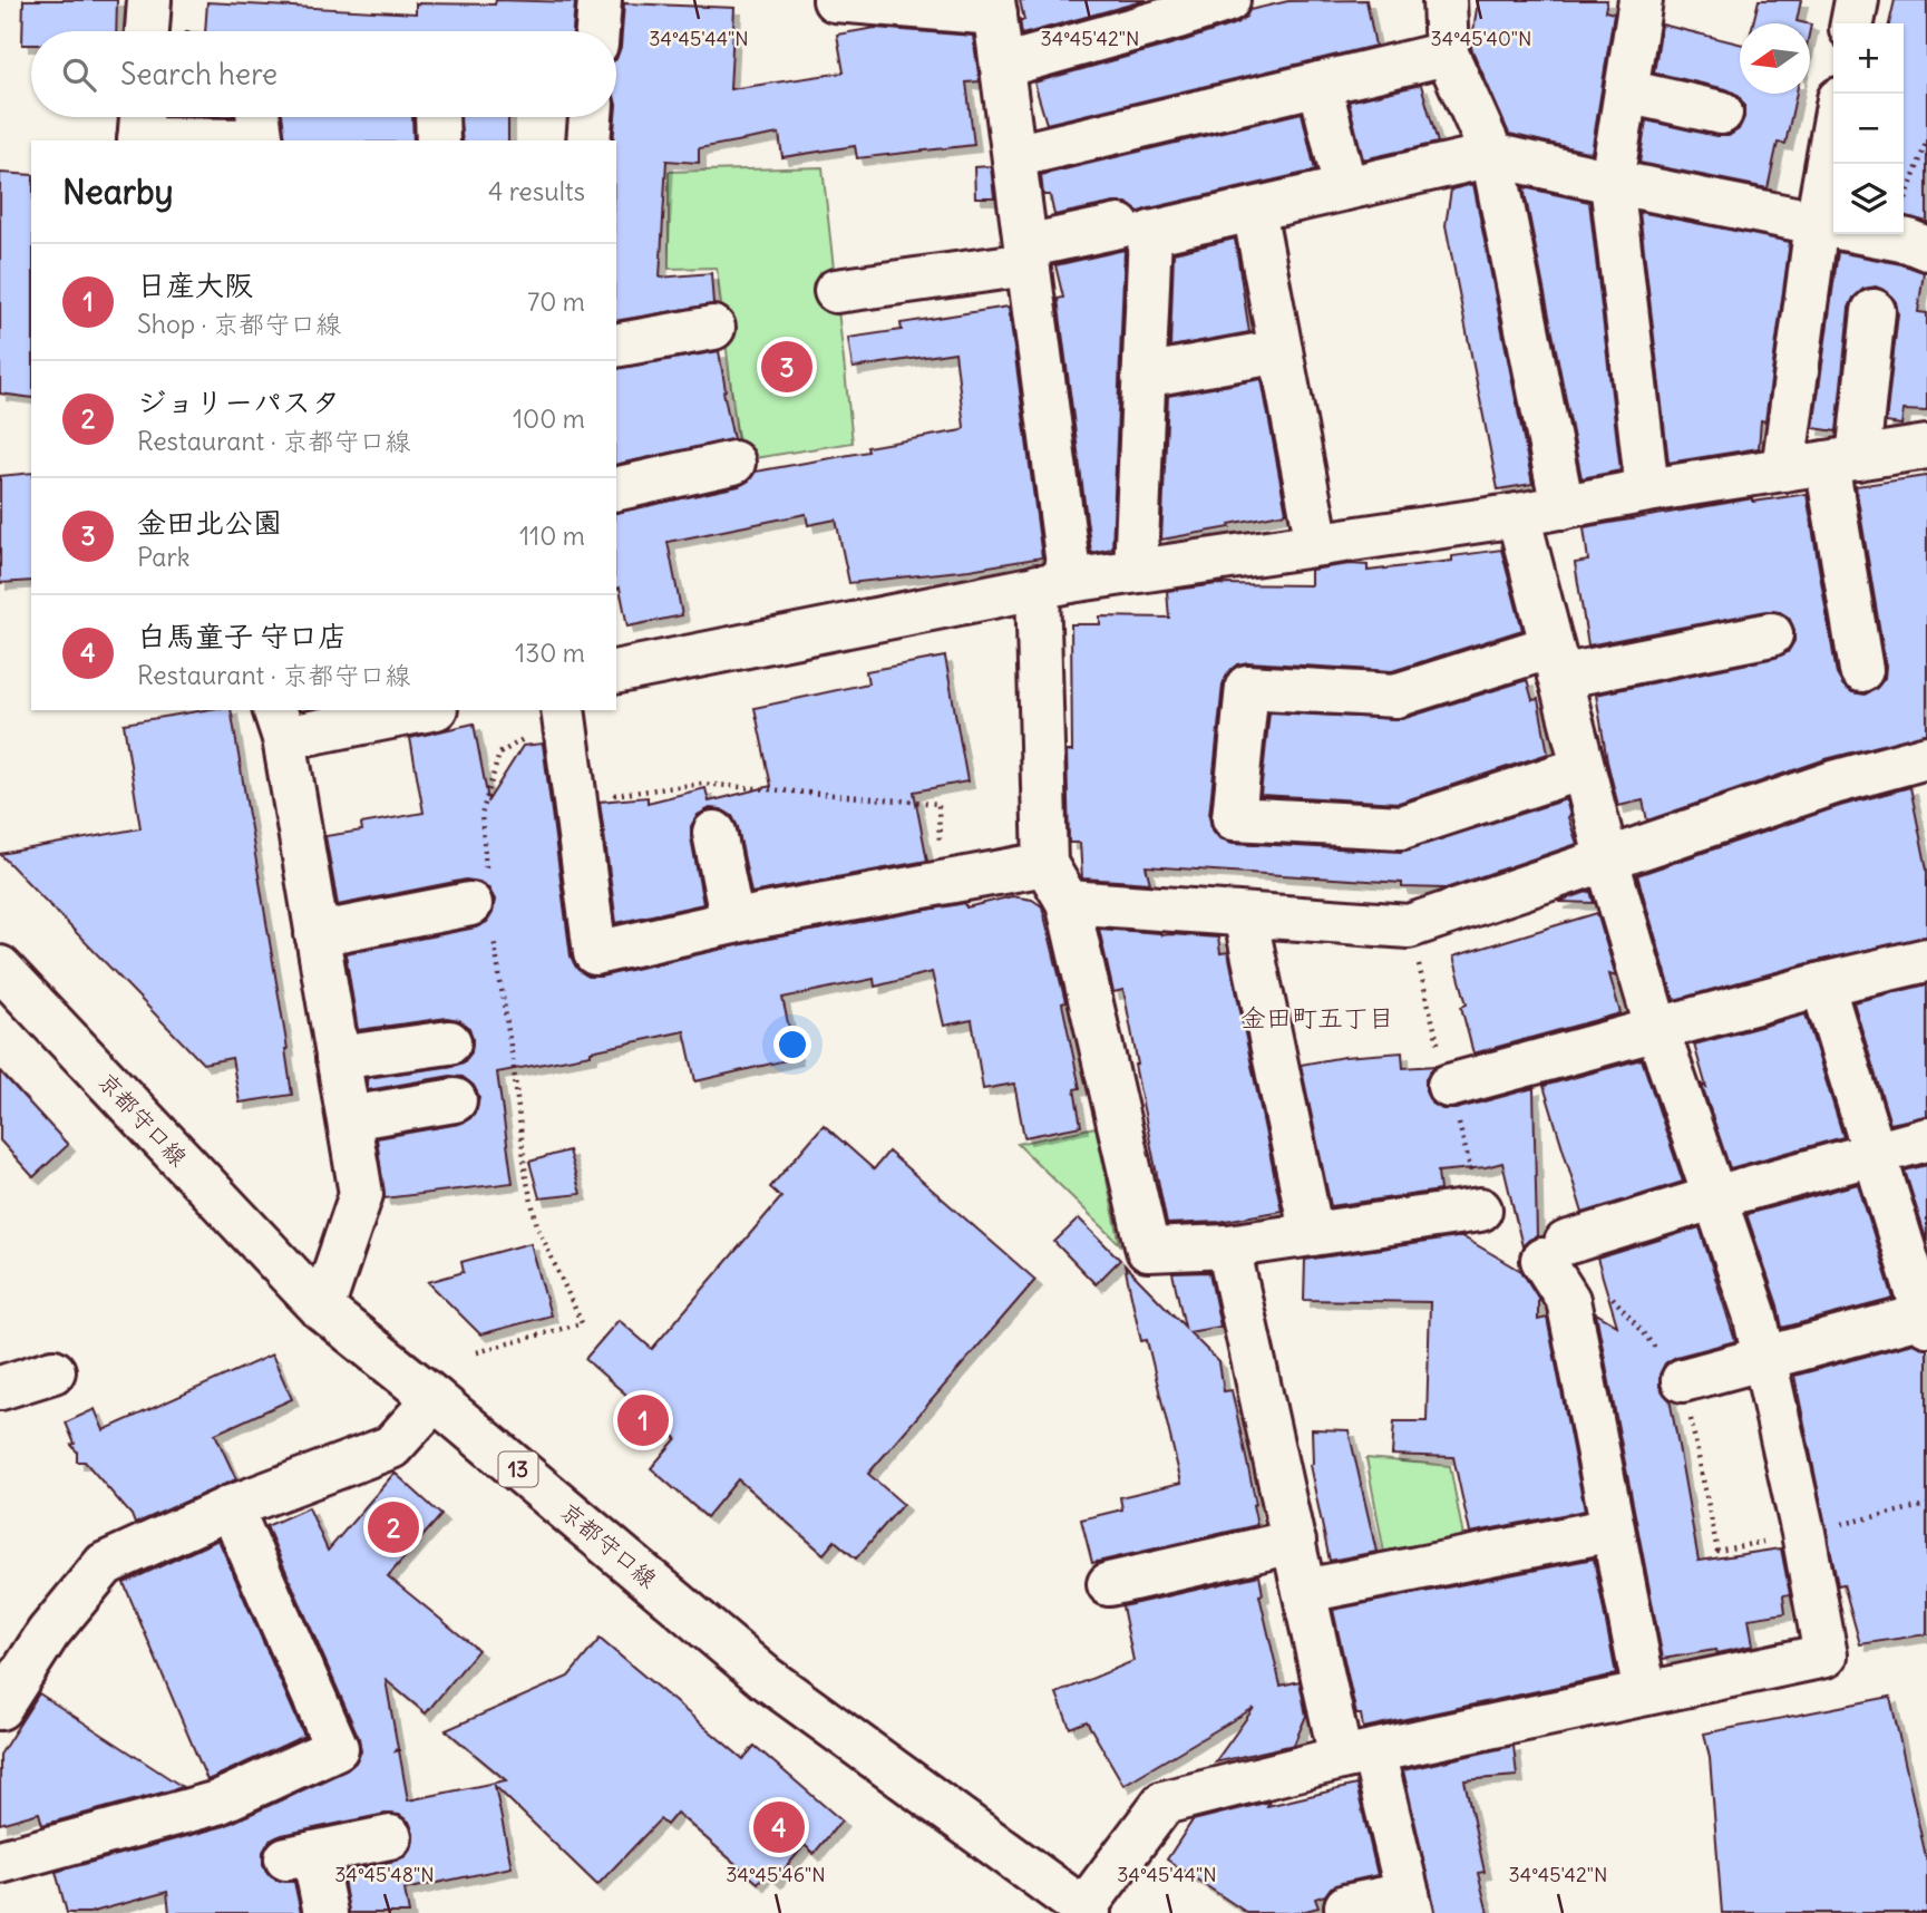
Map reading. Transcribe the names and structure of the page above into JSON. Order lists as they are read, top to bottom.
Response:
{
  "streets": {
    "street": ["京都守口線", "13"]
  },
  "districts": ["金田町五丁目"],
  "north": "left",
  "page": {
    "map_buttons": ["+", "−"],
    "search": "Search here",
    "heading": ["Nearby", "4 results"],
    "list": [
      {
        "mark": "1",
        "name": "日産大阪",
        "note": "Shop · 京都守口線",
        "value": "70 m"
      },
      {
        "mark": "2",
        "name": "ジョリーパスタ",
        "note": "Restaurant · 京都守口線",
        "value": "100 m"
      },
      {
        "mark": "3",
        "name": "金田北公園",
        "note": "Park",
        "value": "110 m"
      },
      {
        "mark": "4",
        "name": "白馬童子 守口店",
        "note": "Restaurant · 京都守口線",
        "value": "130 m"
      }
    ],
    "pins": [
      "3",
      "1",
      "2",
      "4"
    ]
  },
  "coordinates": [
    "34°45'40\"N",
    "34°45'44\"N",
    "34°45'42\"N",
    "34°45'48\"N",
    "34°45'46\"N"
  ]
}
